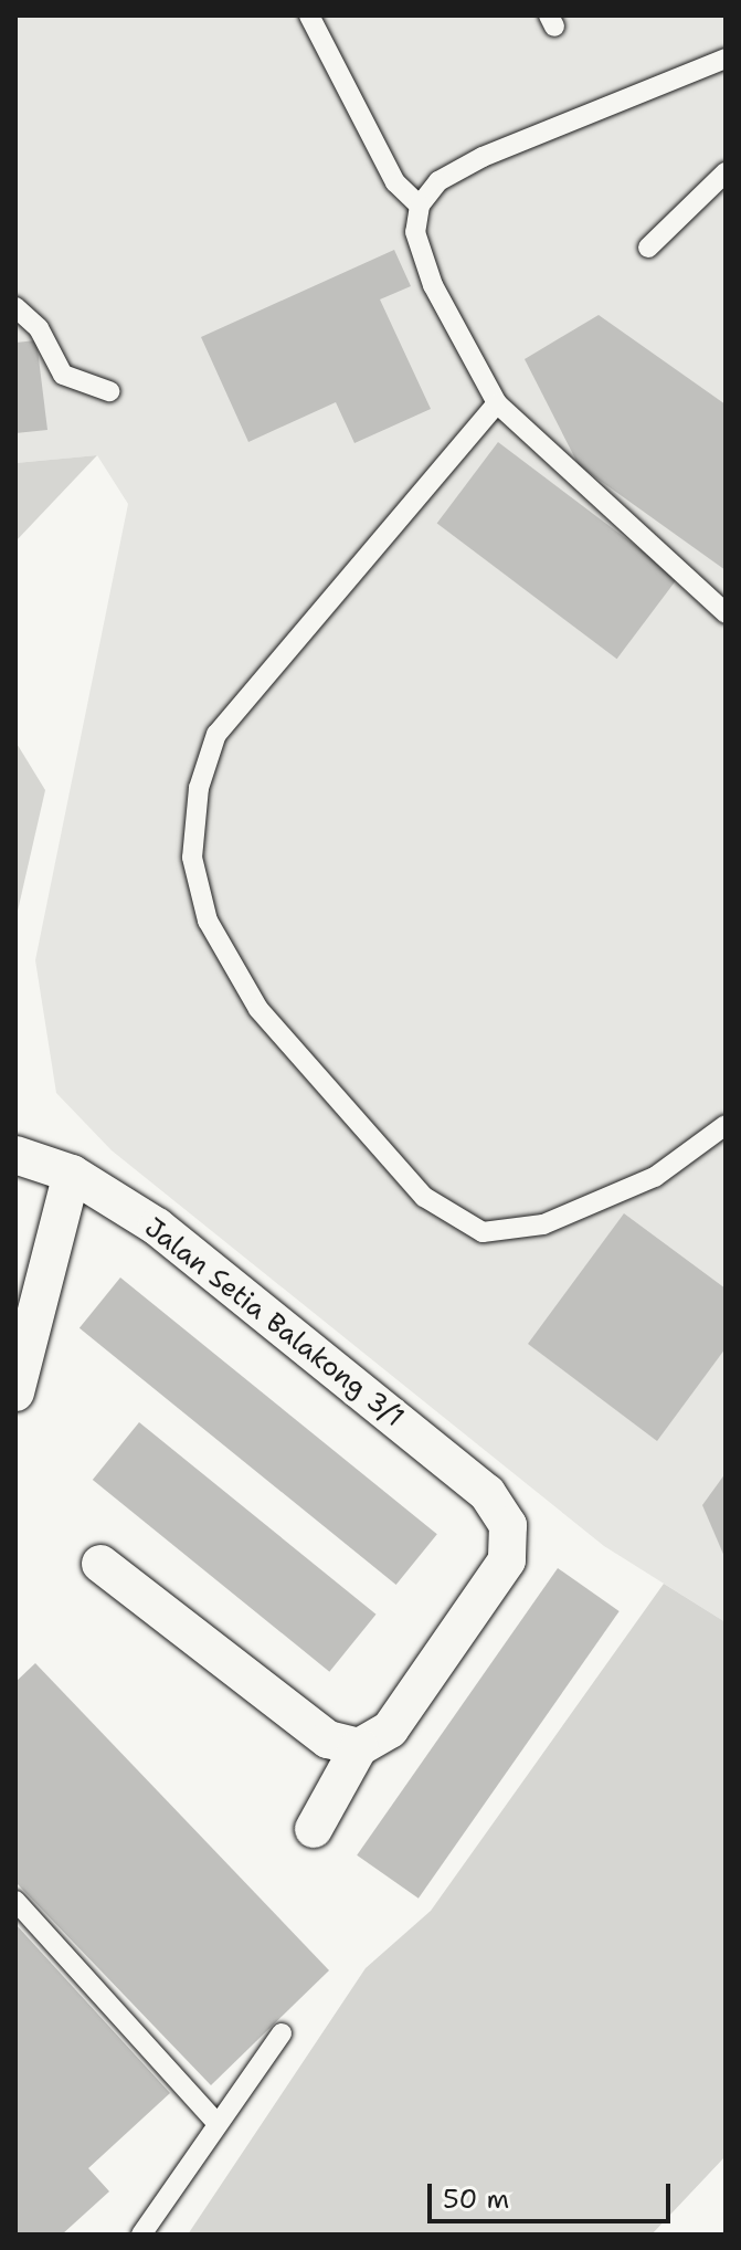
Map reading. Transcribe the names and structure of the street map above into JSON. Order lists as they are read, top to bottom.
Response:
{
  "streets": {
    "street": ["Jalan Setia Balakong 3/1"]
  },
  "scale_bar": "50 m"
}
